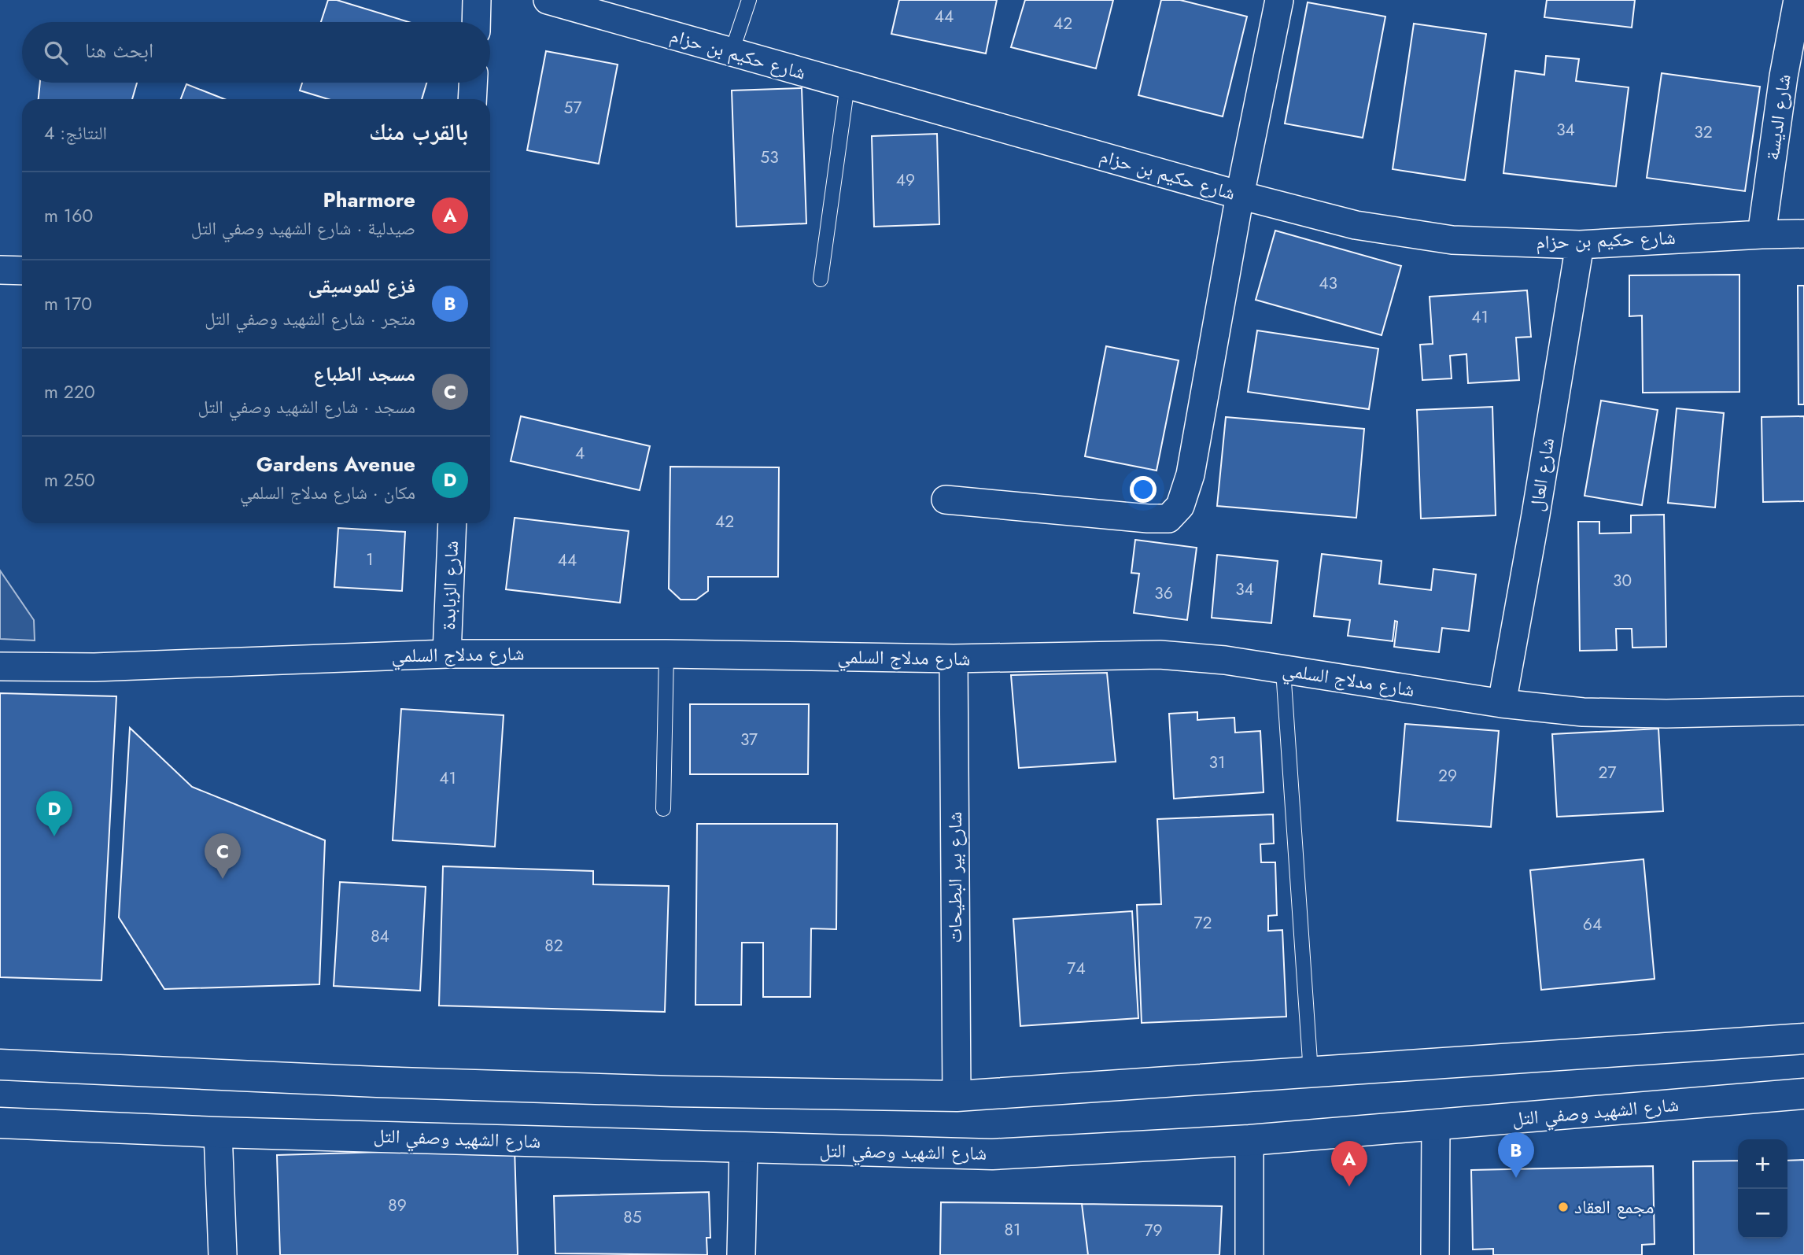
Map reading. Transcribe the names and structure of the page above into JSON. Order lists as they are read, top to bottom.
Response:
{
  "streets": {
    "main road": ["شارع الشهيد وصفي التل"],
    "street": [
      "شارع حكيم بن حزام",
      "شارع الديسة",
      "شارع العال",
      "شارع الزبابدة",
      "شارع مدلاج السلمي",
      "شارع بير البطيحات"
    ]
  },
  "crossings": [
    ["شارع حكيم بن حزام", "شارع الديسة"],
    ["شارع حكيم بن حزام", "شارع العال"],
    ["شارع العال", "شارع مدلاج السلمي"],
    ["شارع الزبابدة", "شارع مدلاج السلمي"],
    ["شارع مدلاج السلمي", "شارع بير البطيحات"]
  ],
  "places": ["مجمع العقاد"],
  "house_numbers": [
    "44",
    "42",
    "57",
    "34",
    "32",
    "53",
    "49",
    "43",
    "41",
    "4",
    "42",
    "1",
    "44",
    "30",
    "34",
    "36",
    "37",
    "31",
    "27",
    "29",
    "41",
    "72",
    "64",
    "84",
    "82",
    "74",
    "89",
    "85",
    "81",
    "79"
  ],
  "page": {
    "search": "ابحث هنا",
    "heading": ["بالقرب منك", "النتائج: 4"],
    "list": [
      {
        "mark": "A",
        "name": "Pharmore",
        "note": "صيدلية · شارع الشهيد وصفي التل",
        "value": "160 m"
      },
      {
        "mark": "B",
        "name": "فزع للموسيقى",
        "note": "متجر · شارع الشهيد وصفي التل",
        "value": "170 m"
      },
      {
        "mark": "C",
        "name": "مسجد الطباع",
        "note": "مسجد · شارع الشهيد وصفي التل",
        "value": "220 m"
      },
      {
        "mark": "D",
        "name": "Gardens Avenue",
        "note": "مكان · شارع مدلاج السلمي",
        "value": "250 m"
      }
    ],
    "pins": [
      "D",
      "C",
      "B",
      "A"
    ],
    "map_buttons": ["+", "−"]
  }
}
